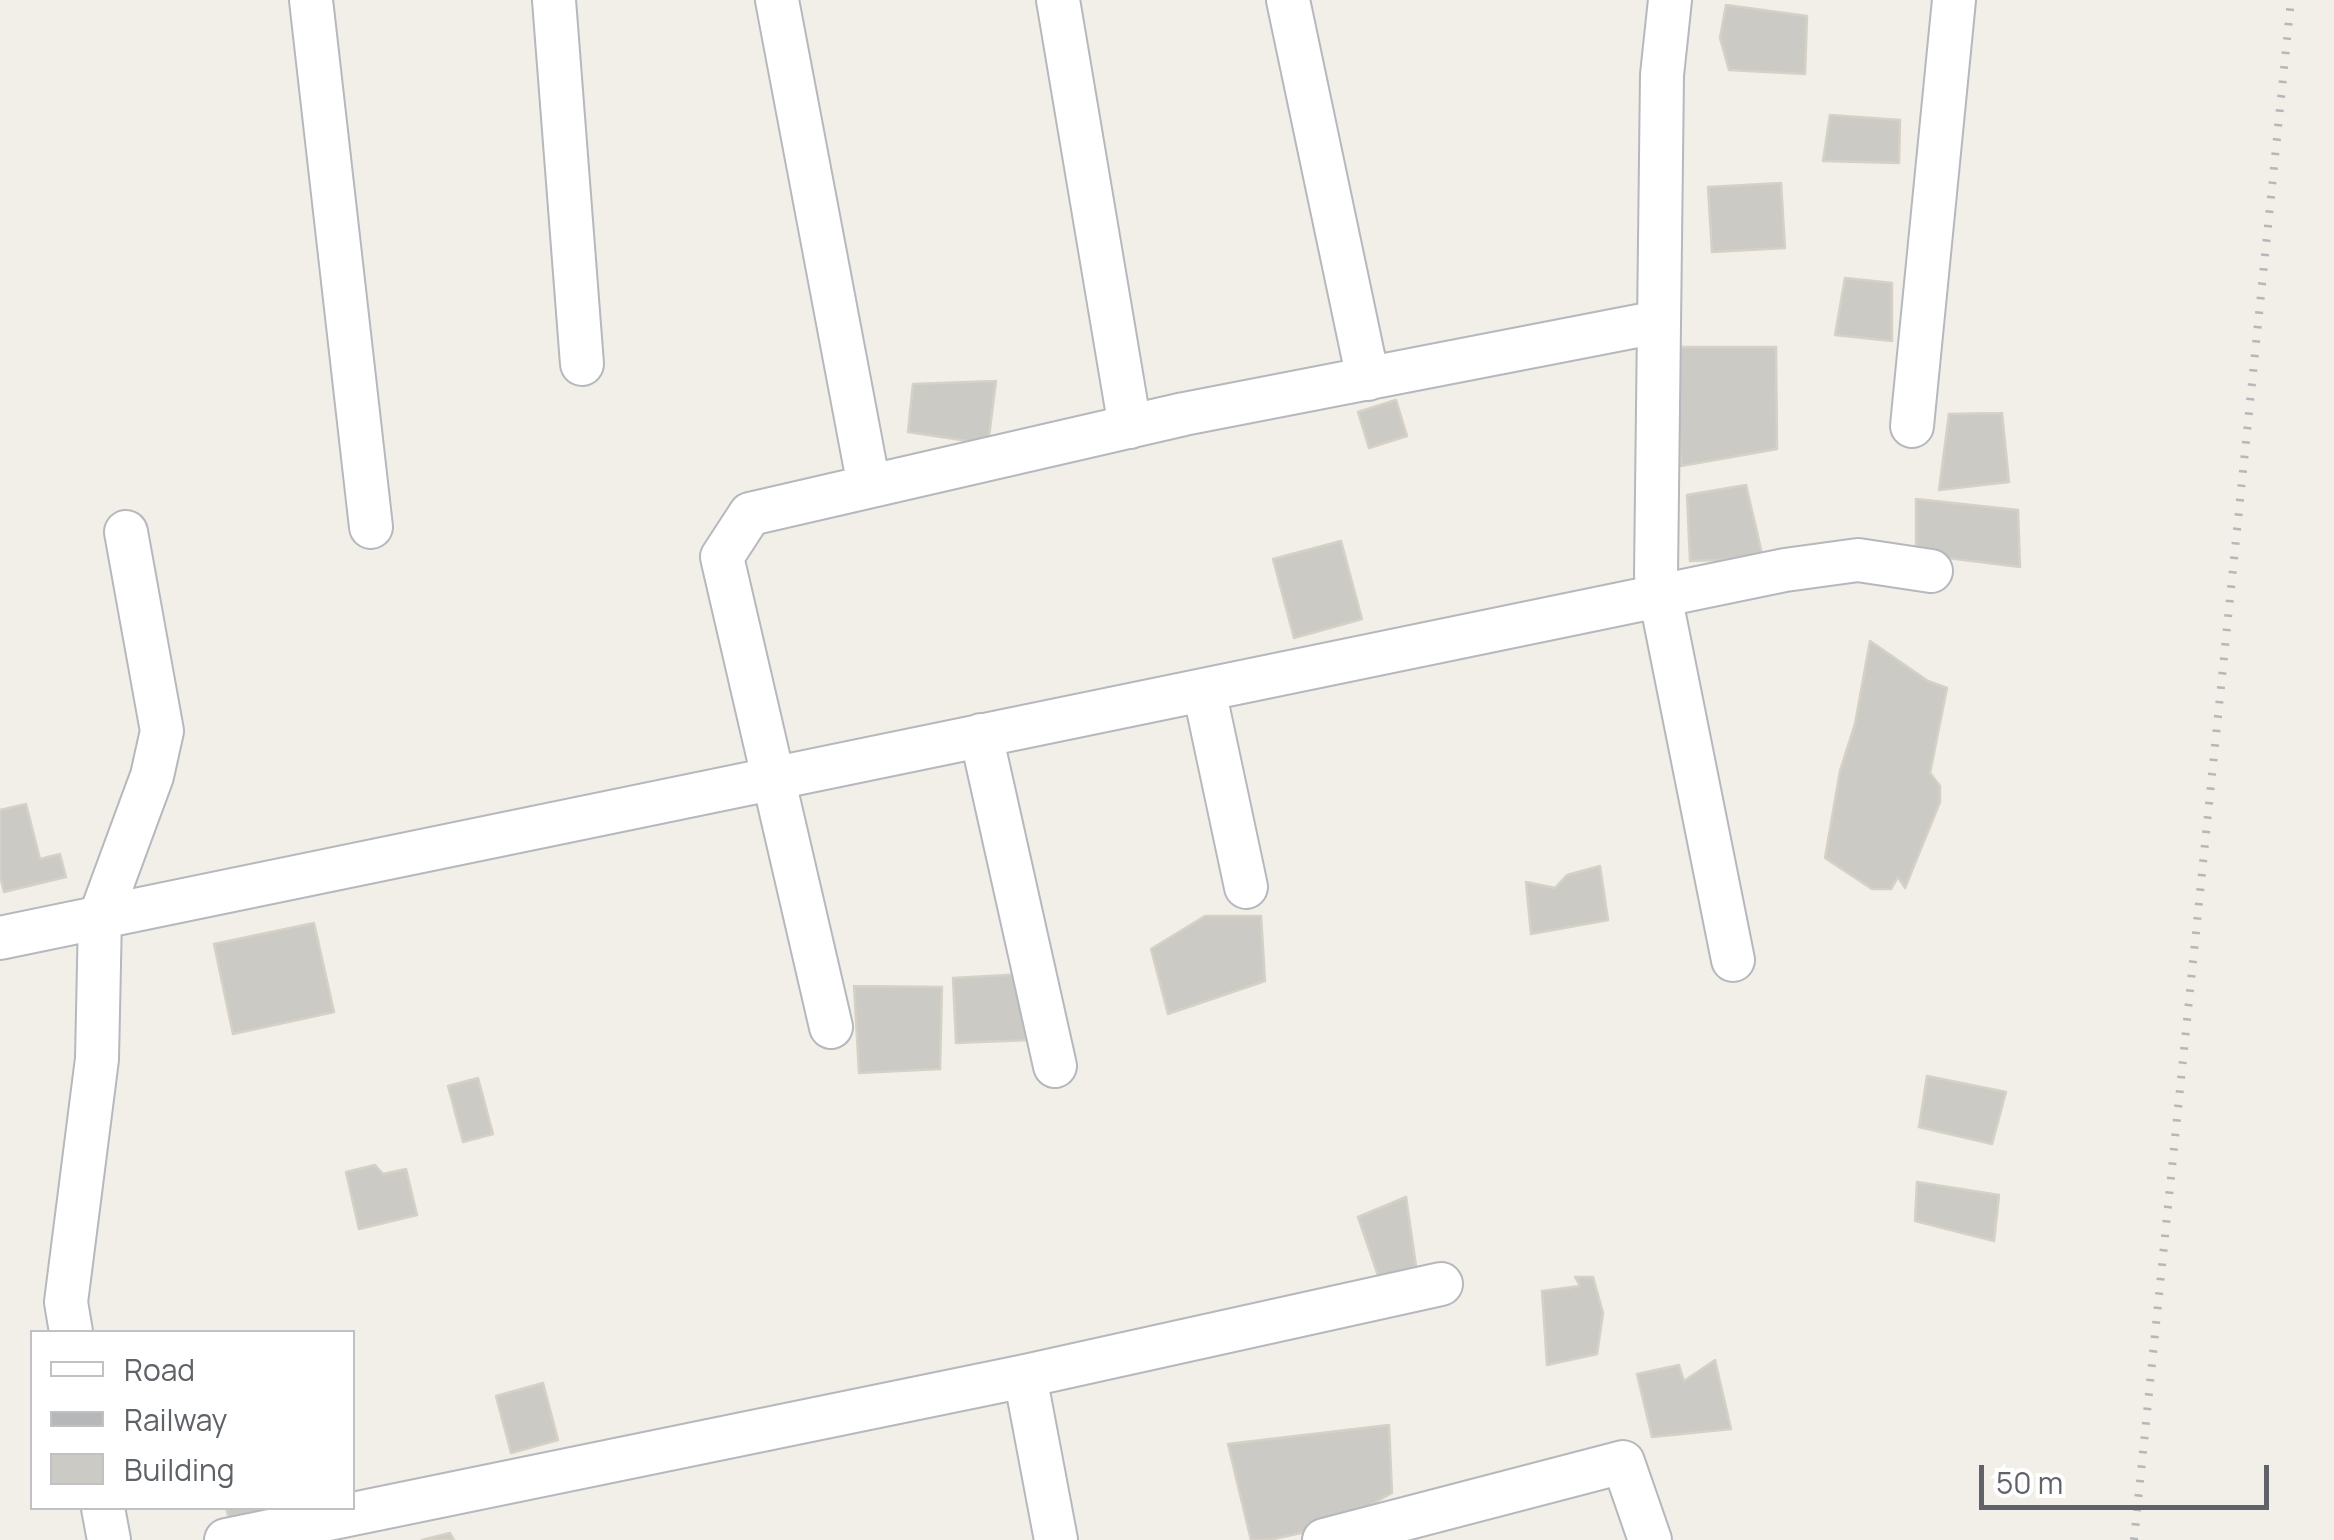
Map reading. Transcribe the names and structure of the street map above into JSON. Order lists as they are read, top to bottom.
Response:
{
  "legend": ["Road", "Railway", "Building"],
  "scale_bar": "50 m"
}
